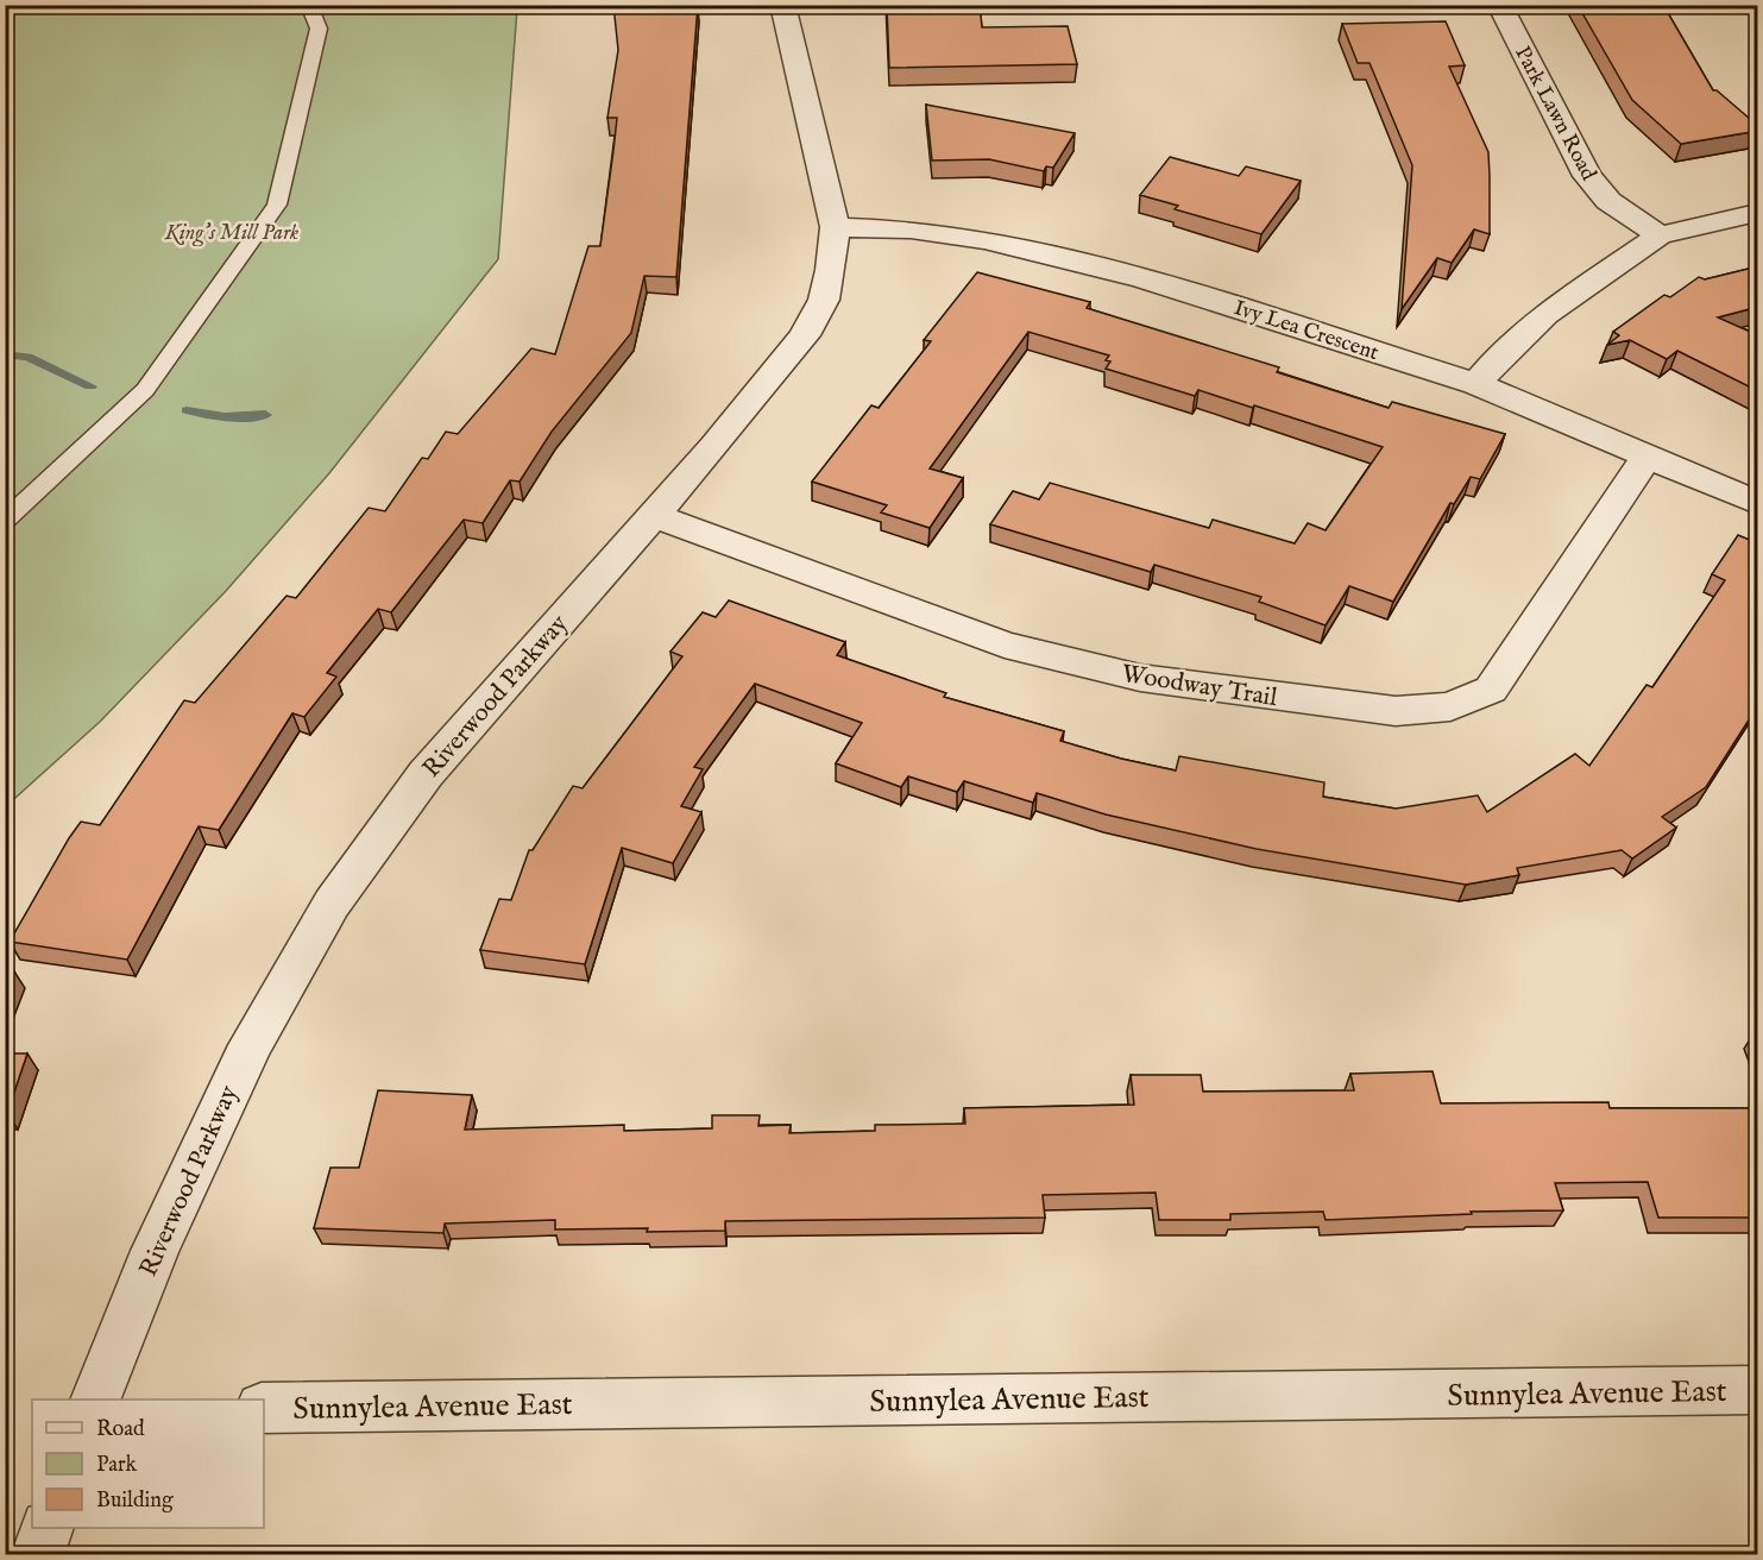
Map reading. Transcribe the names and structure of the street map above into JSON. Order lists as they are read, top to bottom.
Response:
{
  "streets": {
    "street": [
      "Park Lawn Road",
      "Ivy Lea Crescent",
      "Woodway Trail",
      "Riverwood Parkway",
      "Sunnylea Avenue East"
    ]
  },
  "crossings": [
    ["Ivy Lea Crescent", "Woodway Trail"],
    ["Ivy Lea Crescent", "Riverwood Parkway"],
    ["Woodway Trail", "Riverwood Parkway"]
  ],
  "parks": ["King's Mill Park"],
  "legend": ["Road", "Park", "Building"]
}
